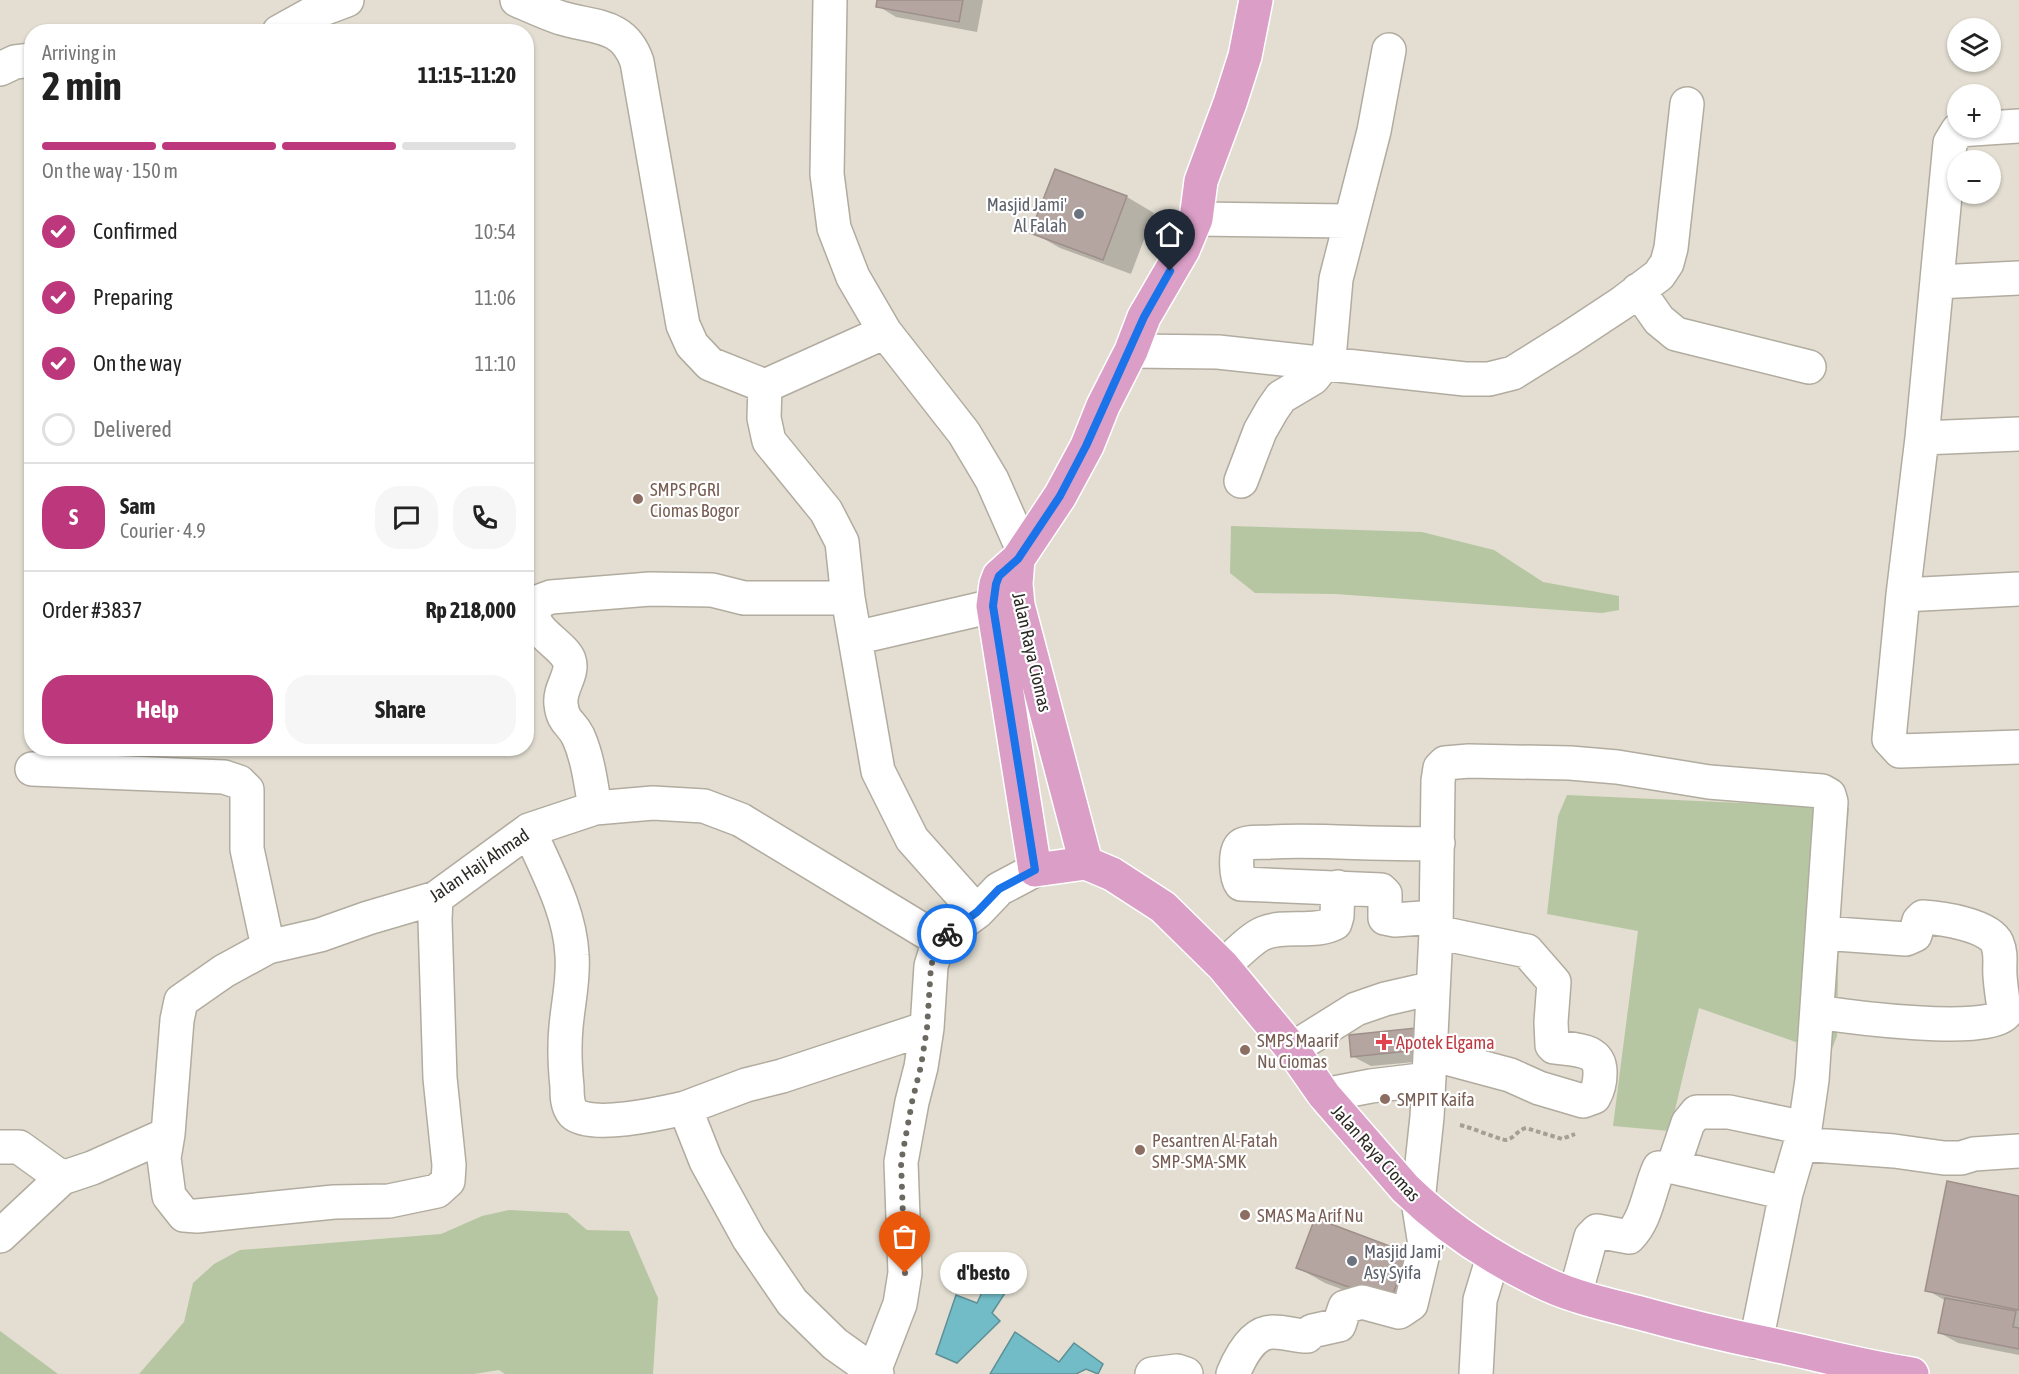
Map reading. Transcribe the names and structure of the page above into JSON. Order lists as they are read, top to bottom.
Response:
{
  "streets": {
    "main road": ["Jalan Raya Ciomas"],
    "street": ["Jalan Haji Ahmad"]
  },
  "places": {
    "other": [
      "Masjid Jami' Al Falah",
      "SMPS PGRI Ciomas Bogor",
      "SMPS Maarif Nu Ciomas",
      "SMPIT Kaifa",
      "Pesantren Al-Fatah SMP-SMA-SMK",
      "SMAS Ma Arif Nu",
      "Masjid Jami' Asy Syifa",
      "d'besto"
    ],
    "health": ["Apotek Elgama"]
  },
  "page": {
    "map_buttons": ["+", "−"],
    "heading": ["2 min", "Arriving in", "11:15–11:20"],
    "panel": [
      "Sam",
      "Courier · 4.9",
      "Order #3837",
      "Rp 218,000"
    ],
    "bar": "On the way · 150 m",
    "list": [
      ["Confirmed", "10:54"],
      ["Preparing", "11:06"],
      ["On the way", "11:10"],
      "Delivered"
    ],
    "round": "S",
    "buttons": ["Help", "Share"],
    "bubble": "d'besto"
  }
}
